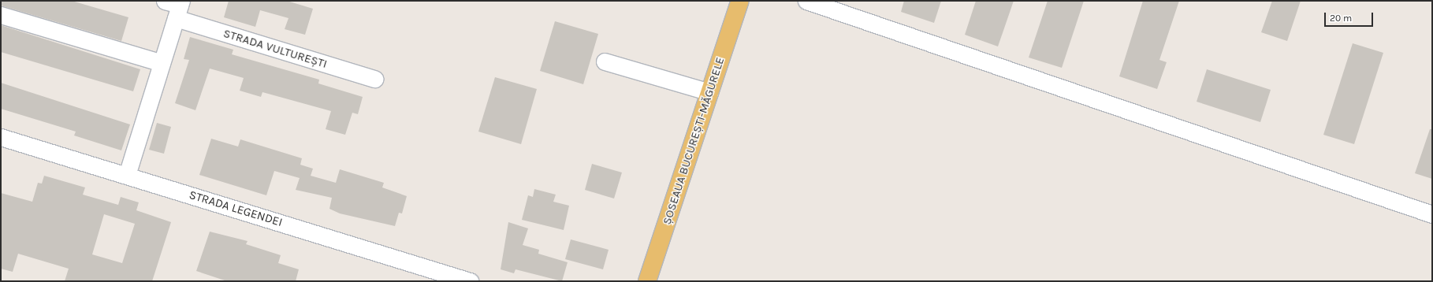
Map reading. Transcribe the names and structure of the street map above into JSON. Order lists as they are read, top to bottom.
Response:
{
  "streets": {
    "main road": ["ȘOSEAUA BUCUREȘTI-MĂGURELE"],
    "street": ["STRADA VULTUREȘTI", "STRADA LEGENDEI"]
  },
  "crossings": [
    ["STRADA VULTUREȘTI", "STRADA LEGENDEI"]
  ],
  "scale_bar": "20 m"
}
